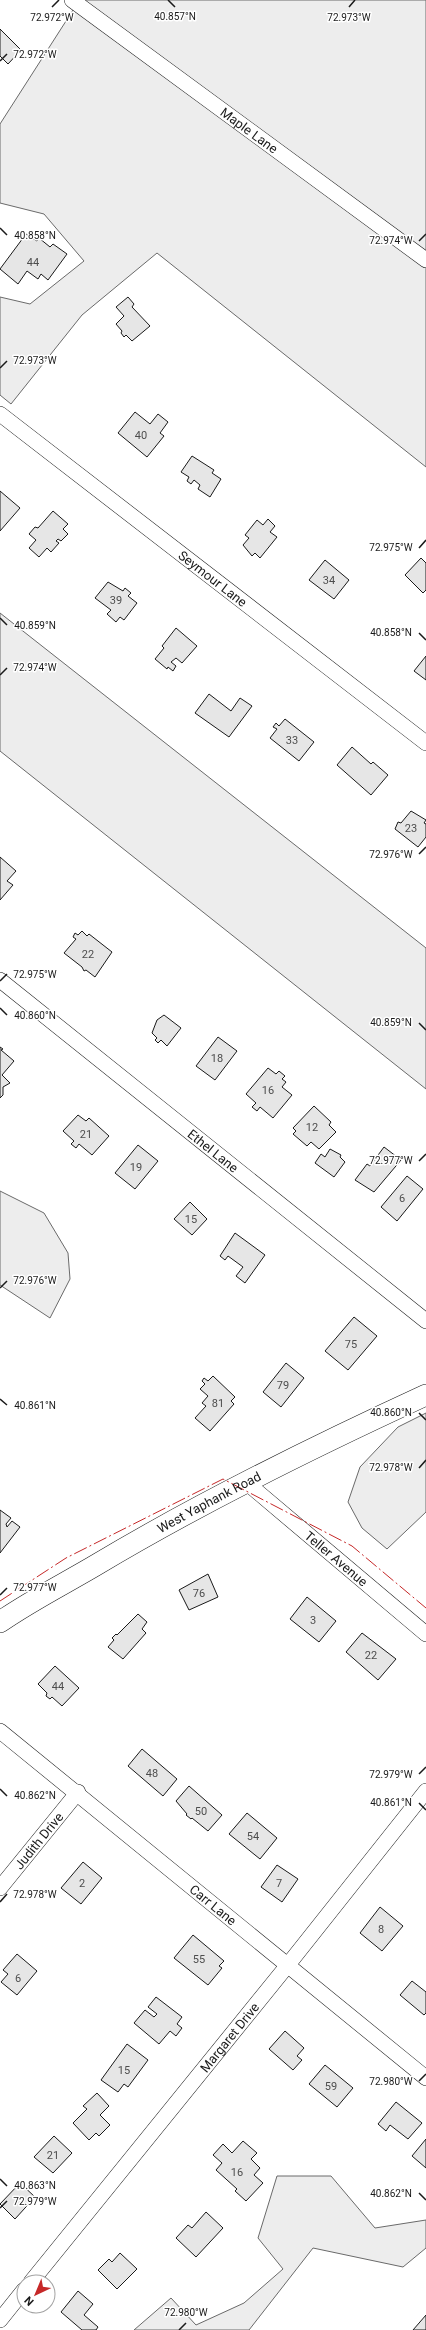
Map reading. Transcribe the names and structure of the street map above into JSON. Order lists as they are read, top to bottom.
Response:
{
  "streets": {
    "street": [
      "Maple Lane",
      "Seymour Lane",
      "Ethel Lane",
      "West Yaphank Road",
      "Teller Avenue",
      "Judith Drive",
      "Carr Lane",
      "Margaret Drive"
    ]
  },
  "crossings": [
    ["West Yaphank Road", "Teller Avenue"],
    ["Judith Drive", "Carr Lane"],
    ["Carr Lane", "Margaret Drive"]
  ],
  "house_numbers": [
    "44",
    "40",
    "34",
    "39",
    "33",
    "23",
    "22",
    "18",
    "16",
    "12",
    "21",
    "19",
    "6",
    "15",
    "75",
    "79",
    "81",
    "76",
    "3",
    "22",
    "44",
    "48",
    "50",
    "54",
    "2",
    "7",
    "8",
    "55",
    "6",
    "15",
    "59",
    "21",
    "16"
  ],
  "north": "bottom left",
  "coordinates": [
    "40.857°N",
    "72.972°W",
    "72.973°W",
    "40.858°N",
    "72.974°W",
    "72.975°W",
    "40.859°N",
    "72.976°W",
    "40.860°N",
    "72.977°W",
    "40.861°N",
    "72.978°W",
    "72.979°W",
    "40.862°N",
    "72.980°W",
    "40.863°N"
  ]
}
